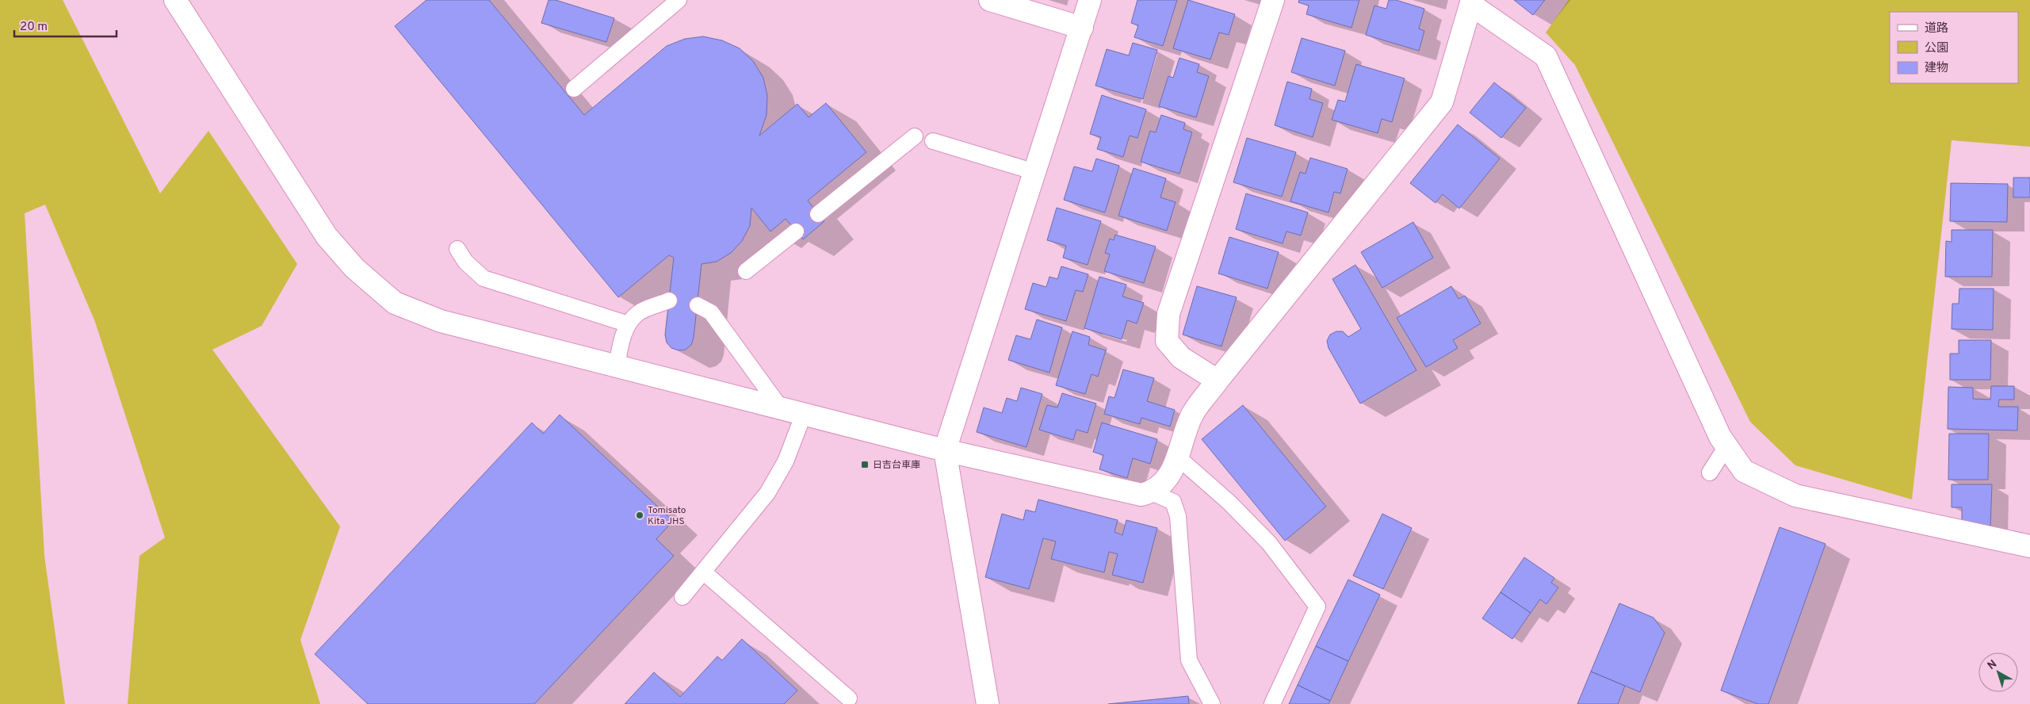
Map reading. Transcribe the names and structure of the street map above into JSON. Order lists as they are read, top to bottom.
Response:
{
  "places": {
    "transit": ["日吉台車庫"],
    "other": ["Tomisato Kita JHS"]
  },
  "legend": ["道路", "公園", "建物"],
  "scale_bar": "20 m",
  "north": "top left"
}
